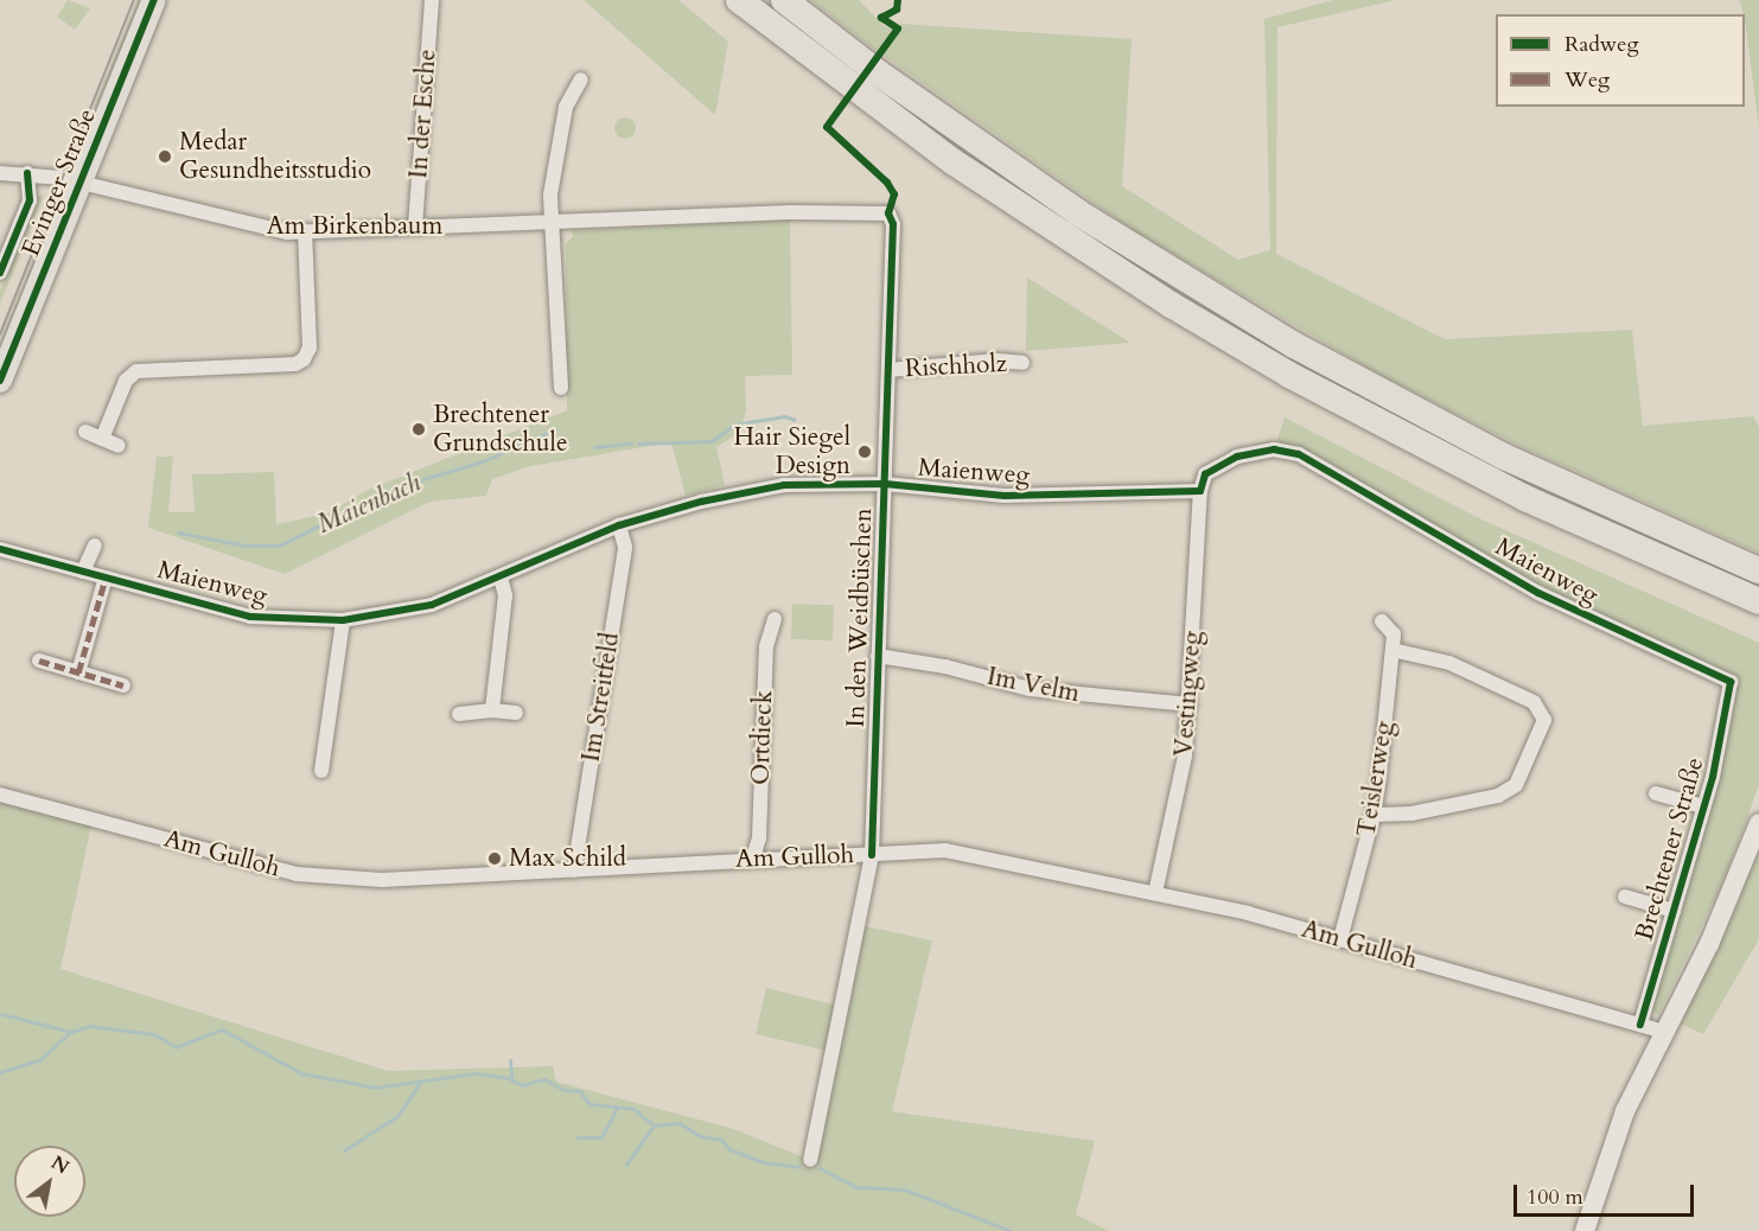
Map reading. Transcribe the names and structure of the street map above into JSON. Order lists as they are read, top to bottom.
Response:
{
  "streets": {
    "main road": ["Evinger Straße"],
    "street": [
      "In der Esche",
      "Am Birkenbaum",
      "Rischholz",
      "Maienweg",
      "In den Weidbüschen",
      "Im Velm",
      "Vestingweg",
      "Im Streitfeld",
      "Ortdieck",
      "Teislerweg",
      "Brechtener Straße",
      "Am Gulloh"
    ]
  },
  "crossings": [
    ["In der Esche", "Am Birkenbaum"],
    ["Evinger Straße", "Am Birkenbaum"],
    ["Am Birkenbaum", "In den Weidbüschen"],
    ["Rischholz", "In den Weidbüschen"],
    ["Maienweg", "In den Weidbüschen"],
    ["Maienweg", "Vestingweg"],
    ["Maienweg", "Im Streitfeld"],
    ["Maienweg", "Brechtener Straße"],
    ["In den Weidbüschen", "Im Velm"],
    ["In den Weidbüschen", "Am Gulloh"],
    ["Im Velm", "Vestingweg"],
    ["Vestingweg", "Am Gulloh"],
    ["Im Streitfeld", "Am Gulloh"],
    ["Ortdieck", "Am Gulloh"],
    ["Teislerweg", "Am Gulloh"],
    ["Brechtener Straße", "Am Gulloh"]
  ],
  "water": ["Maienbach"],
  "places": [
    "Medar Gesundheitsstudio",
    "Brechtener Grundschule",
    "Hair Siegel Design",
    "Max Schild"
  ],
  "legend": ["Radweg", "Weg"],
  "scale_bar": "100 m",
  "north": "top right"
}
